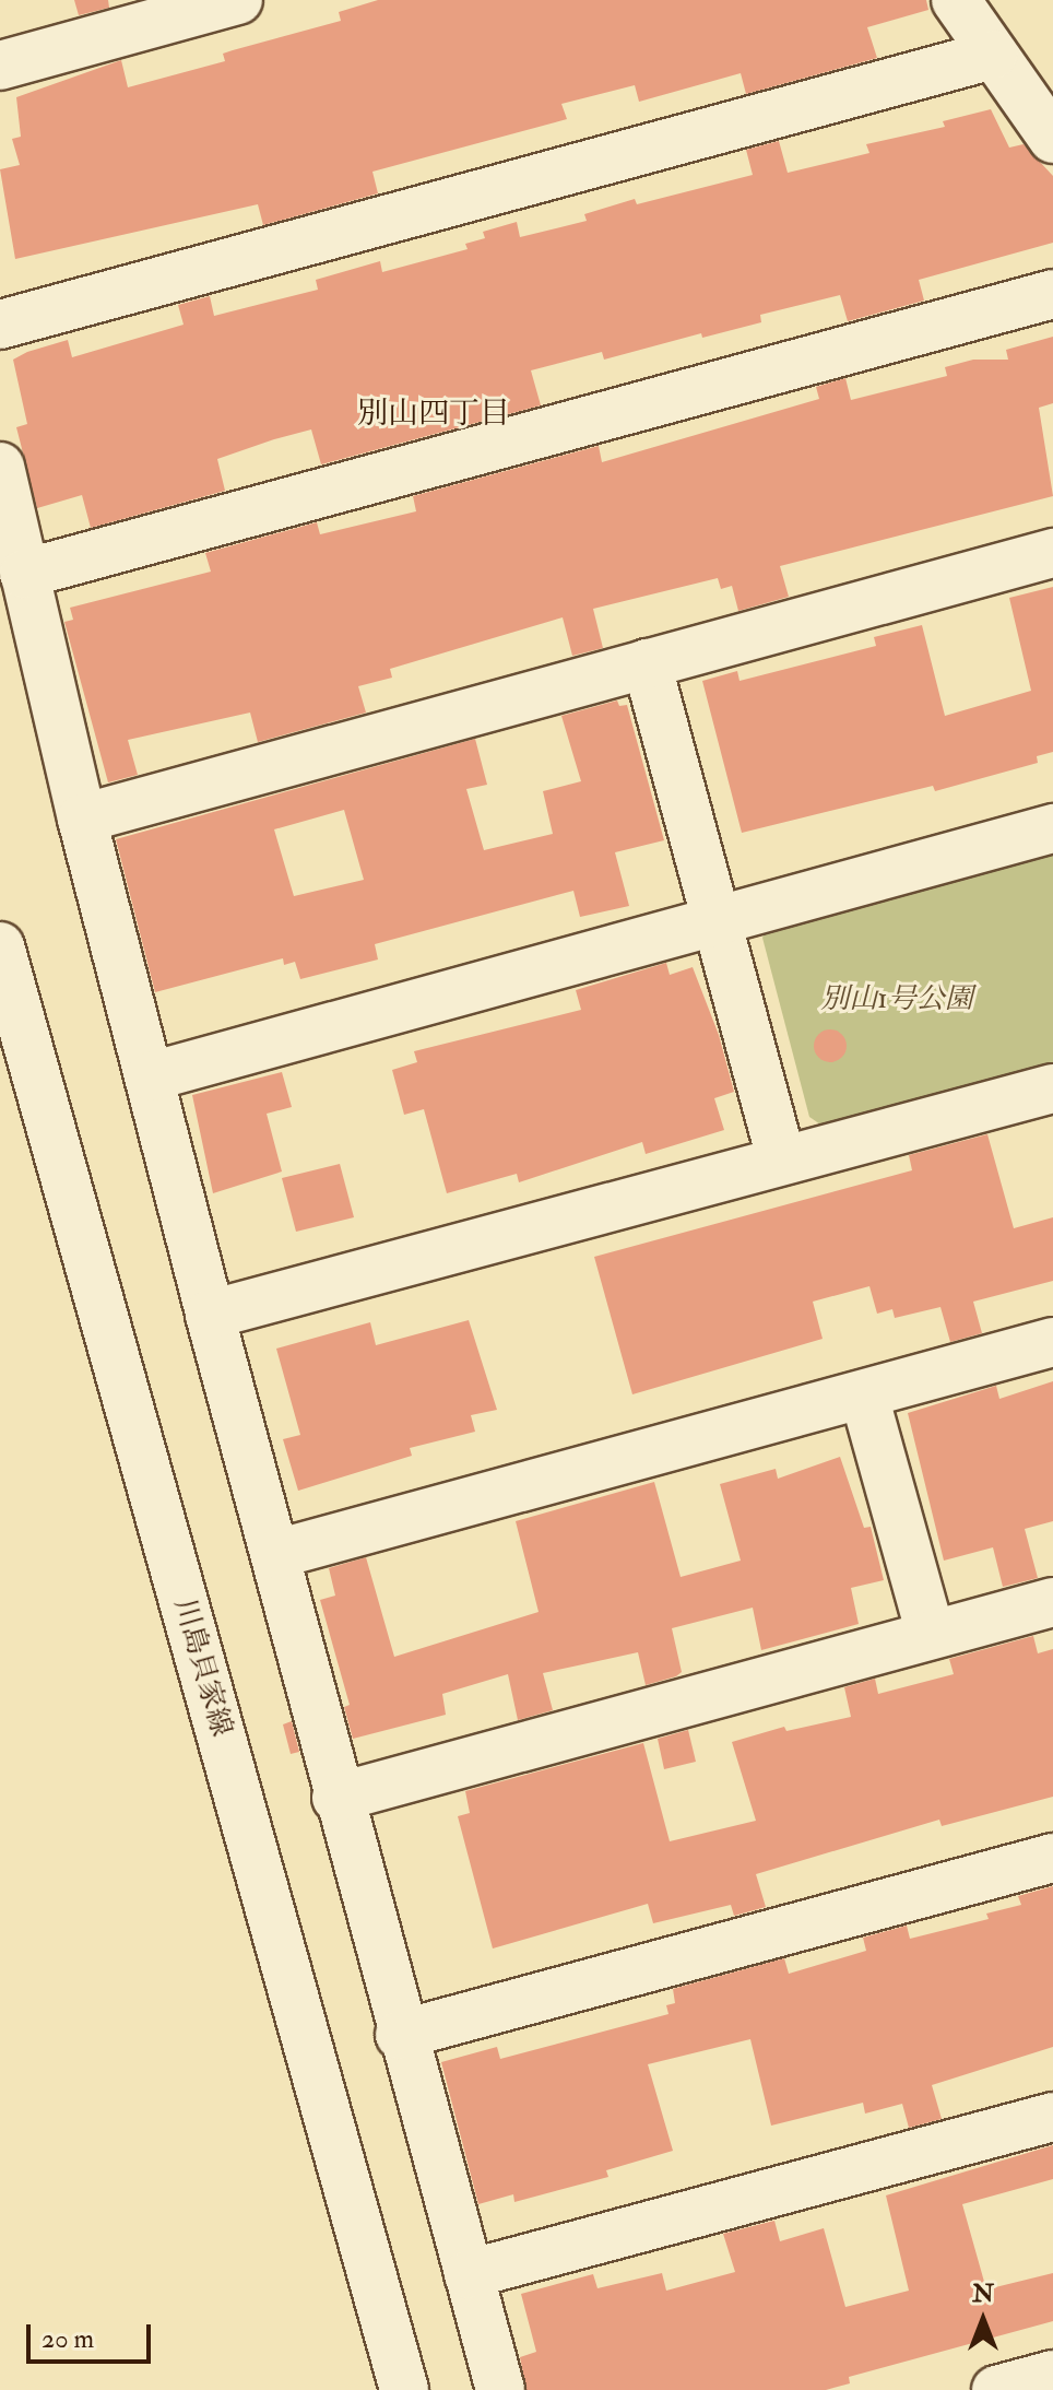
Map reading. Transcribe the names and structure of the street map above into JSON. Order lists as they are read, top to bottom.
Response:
{
  "streets": {
    "street": ["川島貝家線"]
  },
  "districts": ["別山四丁目"],
  "parks": ["別山1号公園"],
  "scale_bar": "20 m",
  "north": "top"
}
